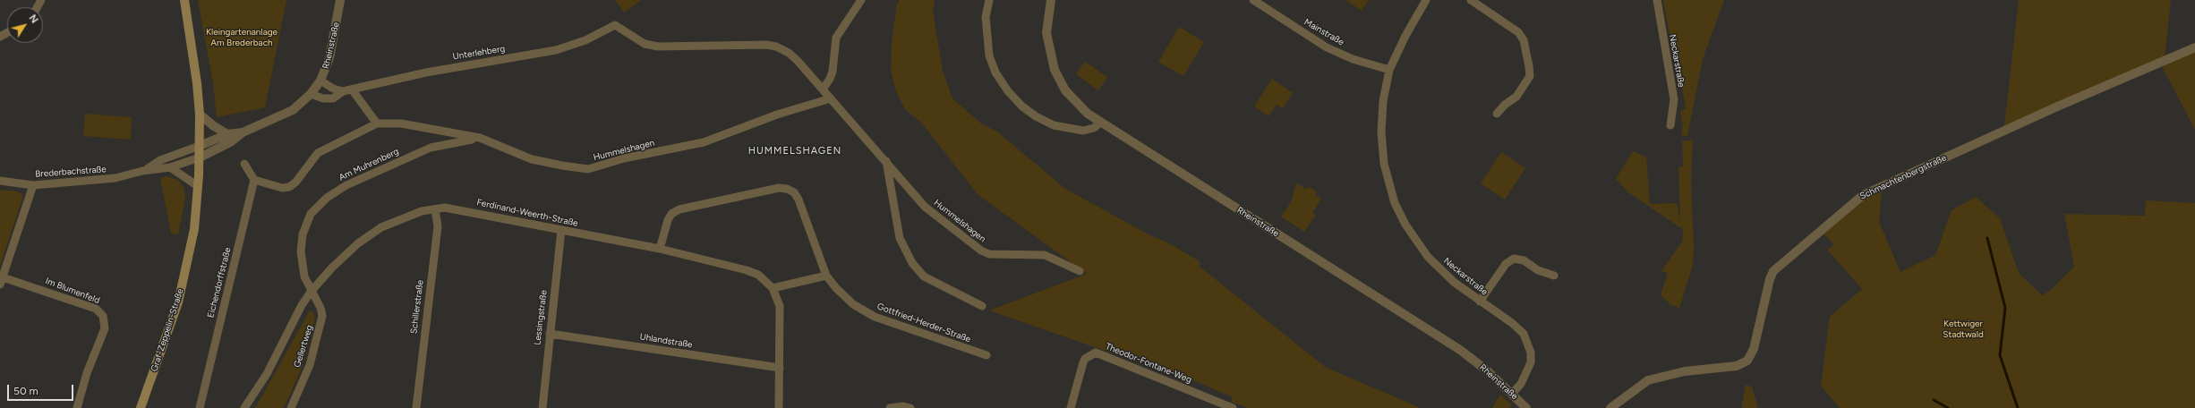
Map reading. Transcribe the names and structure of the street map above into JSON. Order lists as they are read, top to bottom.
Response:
{
  "streets": {
    "main road": ["Graf-Zeppelin-Straße"],
    "street": [
      "Mainstraße",
      "Rheinstraße",
      "Unterlehberg",
      "Neckarstraße",
      "Hummelshagen",
      "Am Muhrenberg",
      "Brederbachstraße",
      "Schmachtenbergstraße",
      "Ferdinand-Weerth-Straße",
      "Eichendorffstraße",
      "Im Blumenfeld",
      "Schillerstraße",
      "Lessingstraße",
      "Gottfried-Herder-Straße",
      "Uhlandstraße",
      "Gellertweg",
      "Theodor-Fontane-Weg"
    ]
  },
  "crossings": [
    ["Mainstraße", "Neckarstraße"],
    ["Rheinstraße", "Unterlehberg"],
    ["Rheinstraße", "Neckarstraße"],
    ["Rheinstraße", "Brederbachstraße"],
    ["Rheinstraße", "Graf-Zeppelin-Straße"],
    ["Unterlehberg", "Hummelshagen"],
    ["Hummelshagen", "Am Muhrenberg"],
    ["Hummelshagen", "Eichendorffstraße"],
    ["Am Muhrenberg", "Ferdinand-Weerth-Straße"],
    ["Am Muhrenberg", "Gellertweg"],
    ["Brederbachstraße", "Graf-Zeppelin-Straße"],
    ["Ferdinand-Weerth-Straße", "Schillerstraße"],
    ["Ferdinand-Weerth-Straße", "Lessingstraße"],
    ["Ferdinand-Weerth-Straße", "Gottfried-Herder-Straße"],
    ["Ferdinand-Weerth-Straße", "Uhlandstraße"],
    ["Ferdinand-Weerth-Straße", "Gellertweg"],
    ["Lessingstraße", "Uhlandstraße"]
  ],
  "districts": ["HUMMELSHAGEN"],
  "parks": ["Kleingartenanlage Am Brederbach", "Kettwiger Stadtwald"],
  "scale_bar": "50 m",
  "north": "top right"
}
